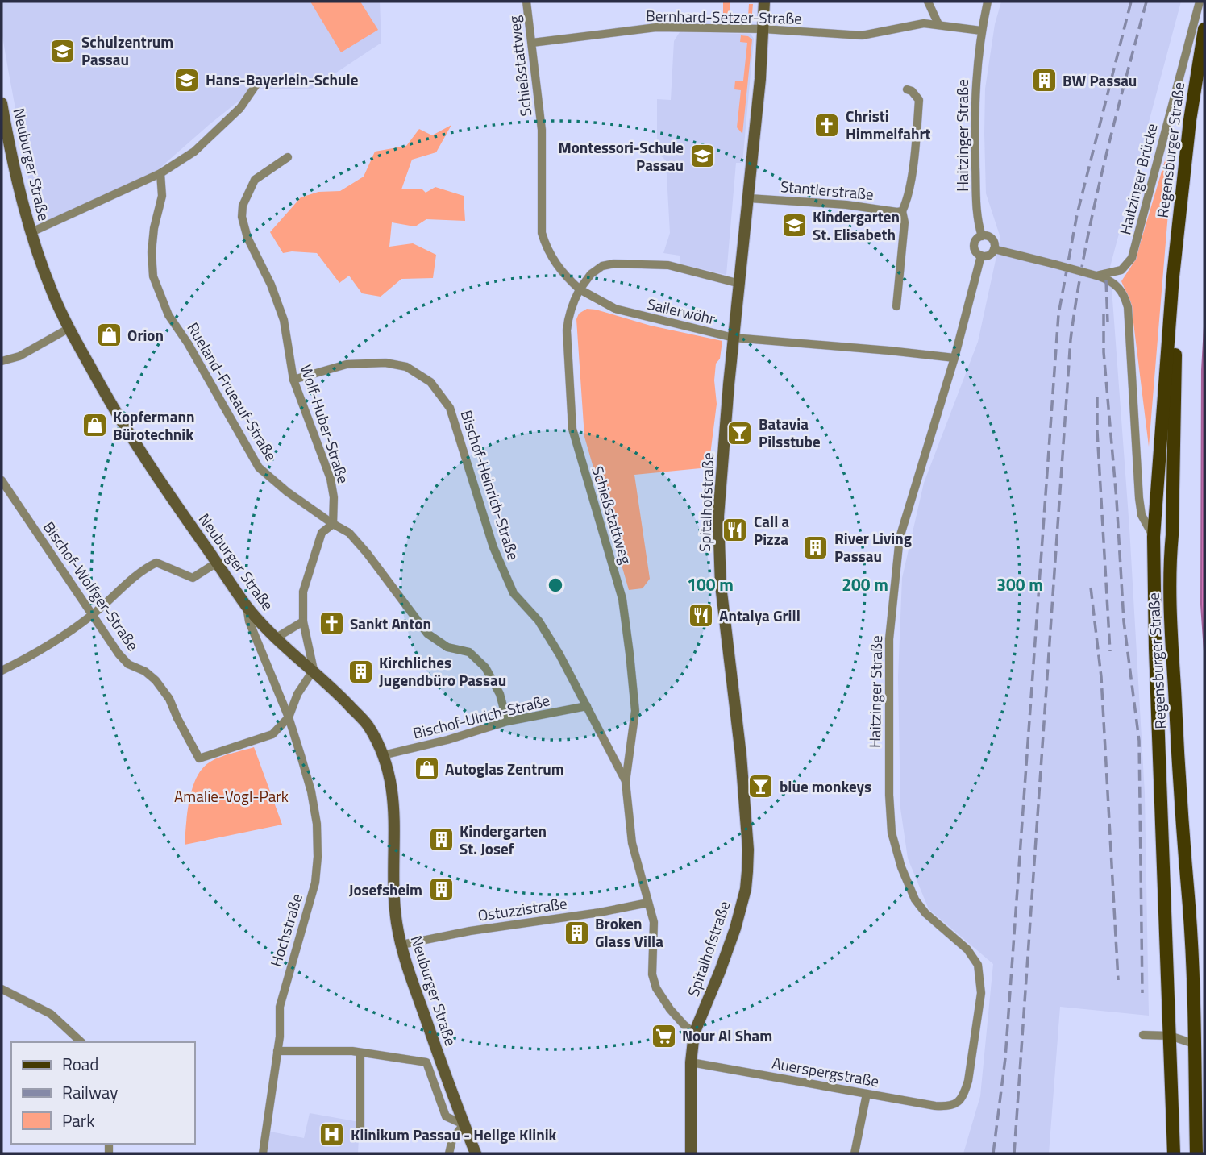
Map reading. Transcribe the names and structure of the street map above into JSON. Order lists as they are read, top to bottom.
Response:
{
  "streets": {
    "main road": ["Regensburger Straße"],
    "street": [
      "Bernhard-Setzer-Straße",
      "Schießstattweg",
      "Haitzinger Straße",
      "Neuburger Straße",
      "Haitzinger Brücke",
      "Stantlerstraße",
      "Sailerwöhr",
      "Rueland-Frueauf-Straße",
      "Wolf-Huber-Straße",
      "Bischof-Heinrich-Straße",
      "Spitalhofstraße",
      "Bischof-Wolfger-Straße",
      "Bischof-Ulrich-Straße",
      "Ostuzzistraße",
      "Hochstraße",
      "Auerspergstraße"
    ]
  },
  "crossings": [
    ["Bernhard-Setzer-Straße", "Schießstattweg"],
    ["Bernhard-Setzer-Straße", "Haitzinger Straße"],
    ["Bernhard-Setzer-Straße", "Spitalhofstraße"],
    ["Schießstattweg", "Sailerwöhr"],
    ["Schießstattweg", "Bischof-Heinrich-Straße"],
    ["Schießstattweg", "Spitalhofstraße"],
    ["Schießstattweg", "Ostuzzistraße"],
    ["Haitzinger Straße", "Haitzinger Brücke"],
    ["Haitzinger Straße", "Sailerwöhr"],
    ["Haitzinger Straße", "Auerspergstraße"],
    ["Regensburger Straße", "Haitzinger Brücke"],
    ["Neuburger Straße", "Bischof-Ulrich-Straße"],
    ["Neuburger Straße", "Ostuzzistraße"],
    ["Neuburger Straße", "Hochstraße"],
    ["Stantlerstraße", "Spitalhofstraße"],
    ["Sailerwöhr", "Spitalhofstraße"],
    ["Rueland-Frueauf-Straße", "Wolf-Huber-Straße"],
    ["Wolf-Huber-Straße", "Bischof-Heinrich-Straße"],
    ["Bischof-Heinrich-Straße", "Bischof-Ulrich-Straße"],
    ["Spitalhofstraße", "Auerspergstraße"],
    ["Bischof-Wolfger-Straße", "Hochstraße"]
  ],
  "parks": ["Amalie-Vogl-Park"],
  "places": {
    "school or university": [
      "Schulzentrum Passau",
      "Hans-Bayerlein-Schule",
      "Montessori-Schule Passau",
      "Kindergarten St. Elisabeth"
    ],
    "building": [
      "BW Passau",
      "River Living Passau",
      "Kirchliches Jugendbüro Passau",
      "Kindergarten St. Josef",
      "Josefsheim",
      "Broken Glass Villa"
    ],
    "church": ["Christi Himmelfahrt", "Sankt Anton"],
    "shop": ["Orion", "Kopfermann Bürotechnik", "Autoglas Zentrum"],
    "bar": ["Batavia Pilsstube", "blue monkeys"],
    "restaurant": ["Call a Pizza", "Antalya Grill"],
    "supermarket": ["Nour Al Sham"],
    "hospital": ["Klinikum Passau - Hellge Klinik"]
  },
  "legend": ["Road", "Railway", "Park"],
  "rings": ["100 m", "200 m", "300 m"]
}
